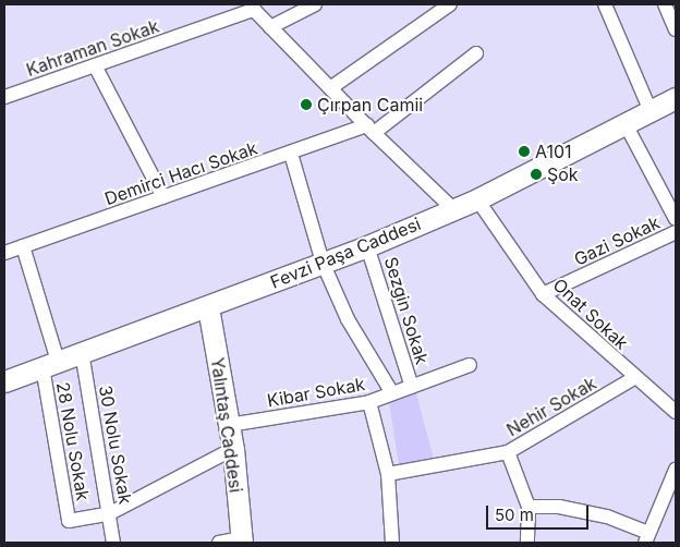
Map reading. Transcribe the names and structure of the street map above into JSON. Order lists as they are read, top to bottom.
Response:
{
  "streets": {
    "main road": ["Fevzi Paşa Caddesi", "Yalıntaş Caddesi"],
    "street": [
      "Kahraman Sokak",
      "Demirci Hacı Sokak",
      "Gazi Sokak",
      "Sezgin Sokak",
      "Onat Sokak",
      "Kibar Sokak",
      "Nehir Sokak",
      "28 Nolu Sokak",
      "30 Nolu Sokak"
    ]
  },
  "crossings": [
    ["Demirci Hacı Sokak", "28 Nolu Sokak"],
    ["Gazi Sokak", "Onat Sokak"],
    ["Fevzi Paşa Caddesi", "Sezgin Sokak"],
    ["Fevzi Paşa Caddesi", "Onat Sokak"],
    ["Fevzi Paşa Caddesi", "Yalıntaş Caddesi"],
    ["Fevzi Paşa Caddesi", "28 Nolu Sokak"],
    ["Fevzi Paşa Caddesi", "30 Nolu Sokak"],
    ["Sezgin Sokak", "Kibar Sokak"],
    ["Onat Sokak", "Nehir Sokak"],
    ["Kibar Sokak", "Yalıntaş Caddesi"],
    ["28 Nolu Sokak", "30 Nolu Sokak"]
  ],
  "places": ["Çırpan Camii", "A101", "Şok"],
  "scale_bar": "50 m"
}
